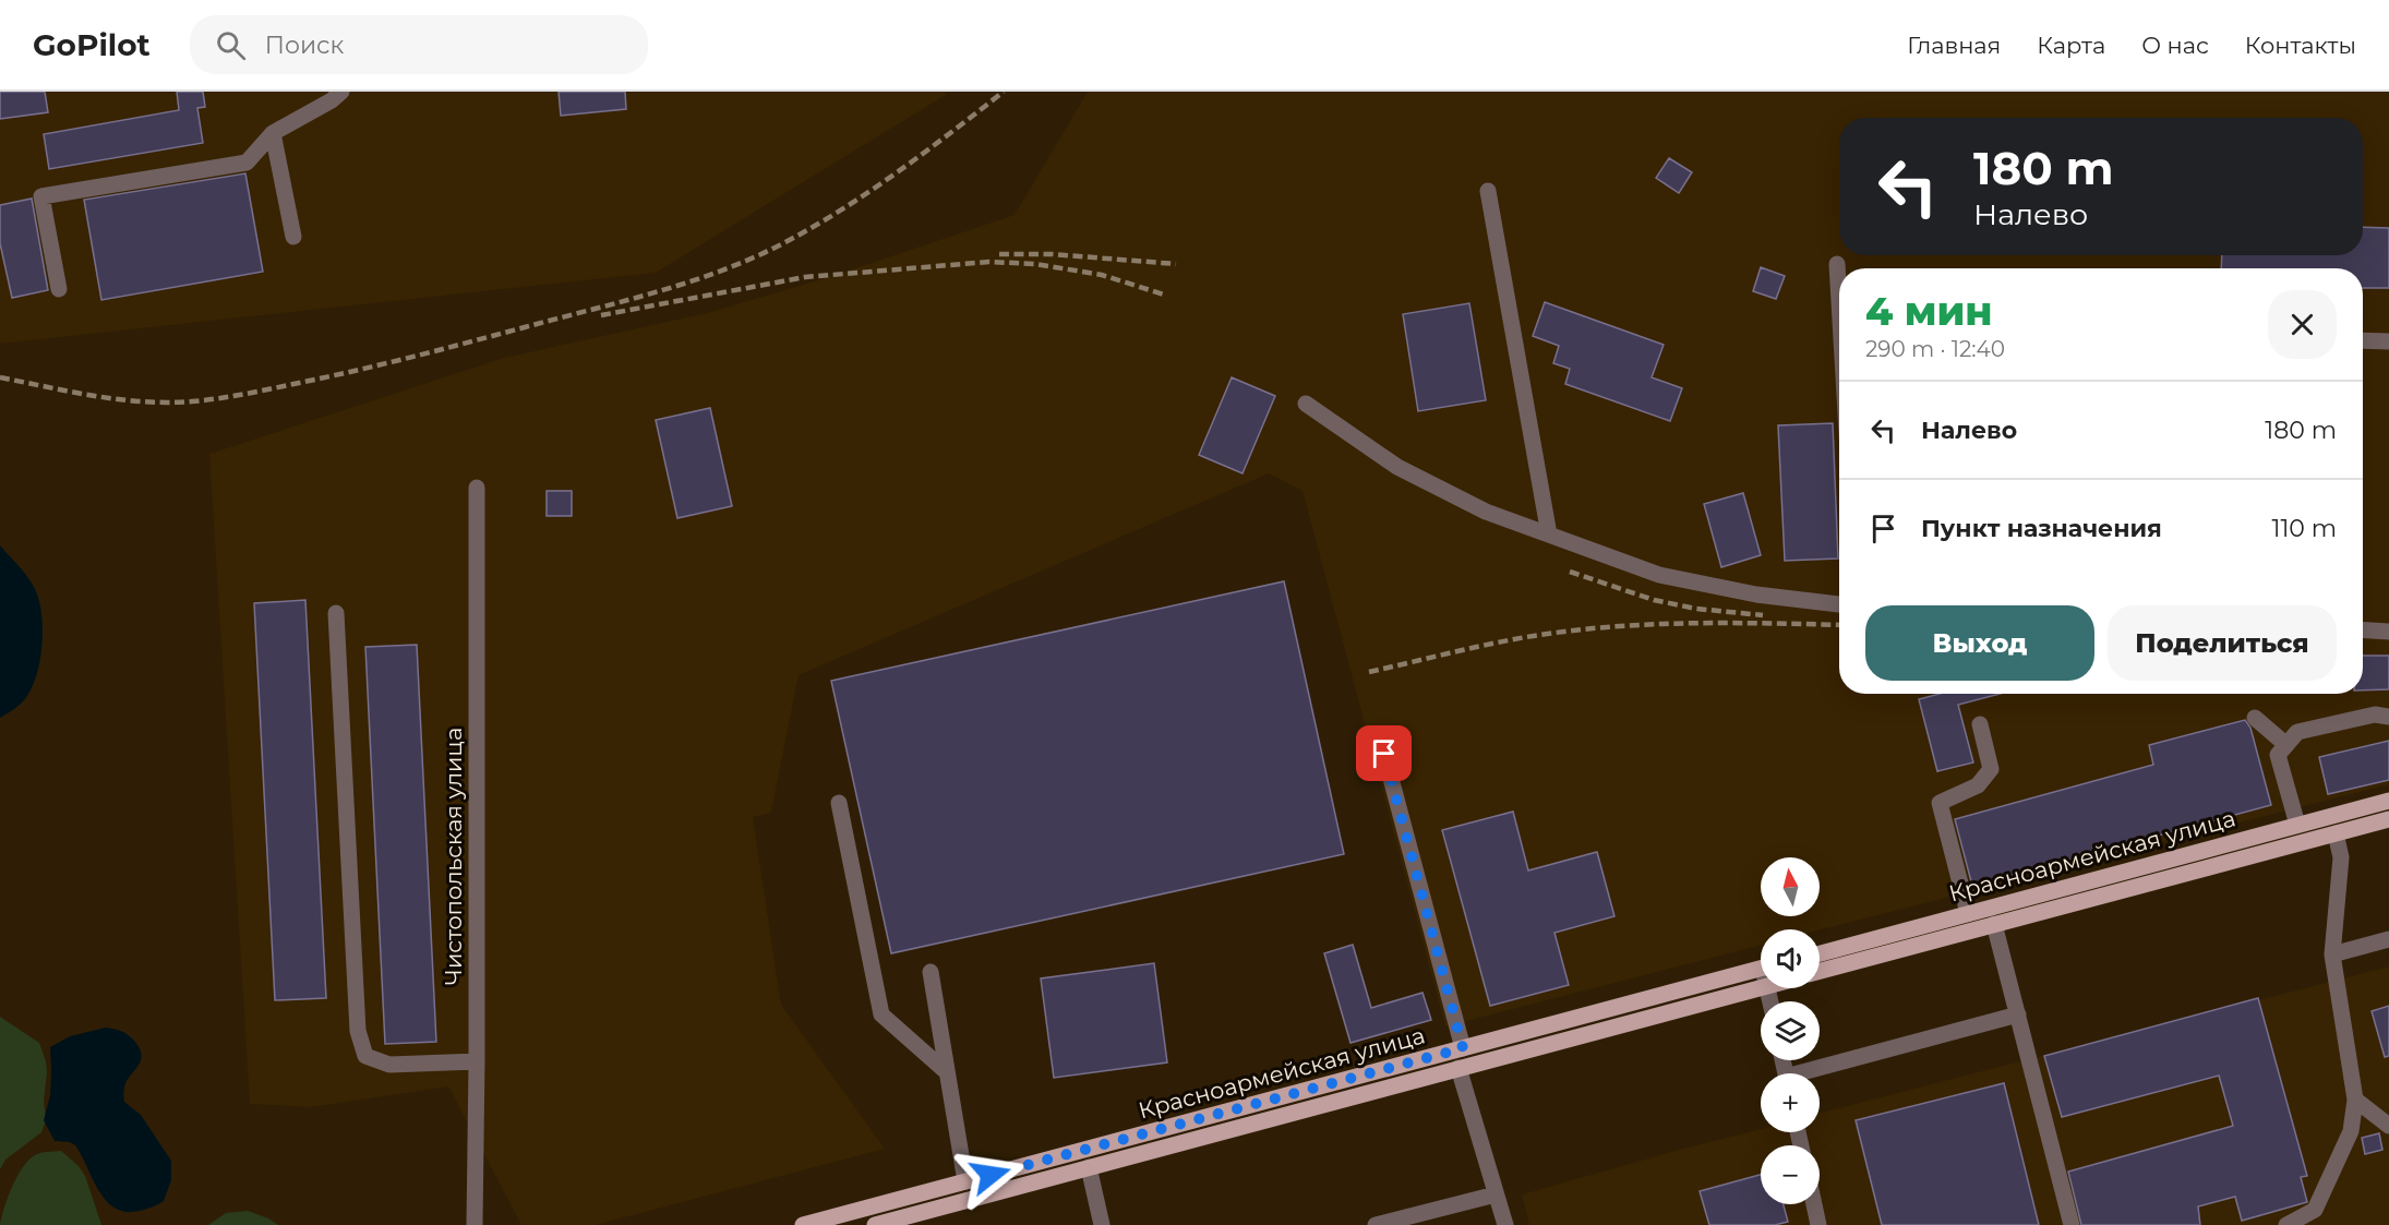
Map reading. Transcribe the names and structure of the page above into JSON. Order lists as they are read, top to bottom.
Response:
{
  "streets": {
    "main road": ["Красноармейская улица"],
    "street": ["Чистопольская улица"]
  },
  "north": "top",
  "page": {
    "header": "GoPilot",
    "search": "Поиск",
    "nav": [
      "Главная",
      "Карта",
      "О нас",
      "Контакты"
    ],
    "turn": ["180 m", "Налево"],
    "heading": ["4 мин", "290 m · 12:40"],
    "list": [
      {
        "name": "Налево",
        "value": "180 m"
      },
      {
        "name": "Пункт назначения",
        "value": "110 m"
      }
    ],
    "buttons": ["Выход", "Поделиться"],
    "map_buttons": ["+", "−"]
  }
}
